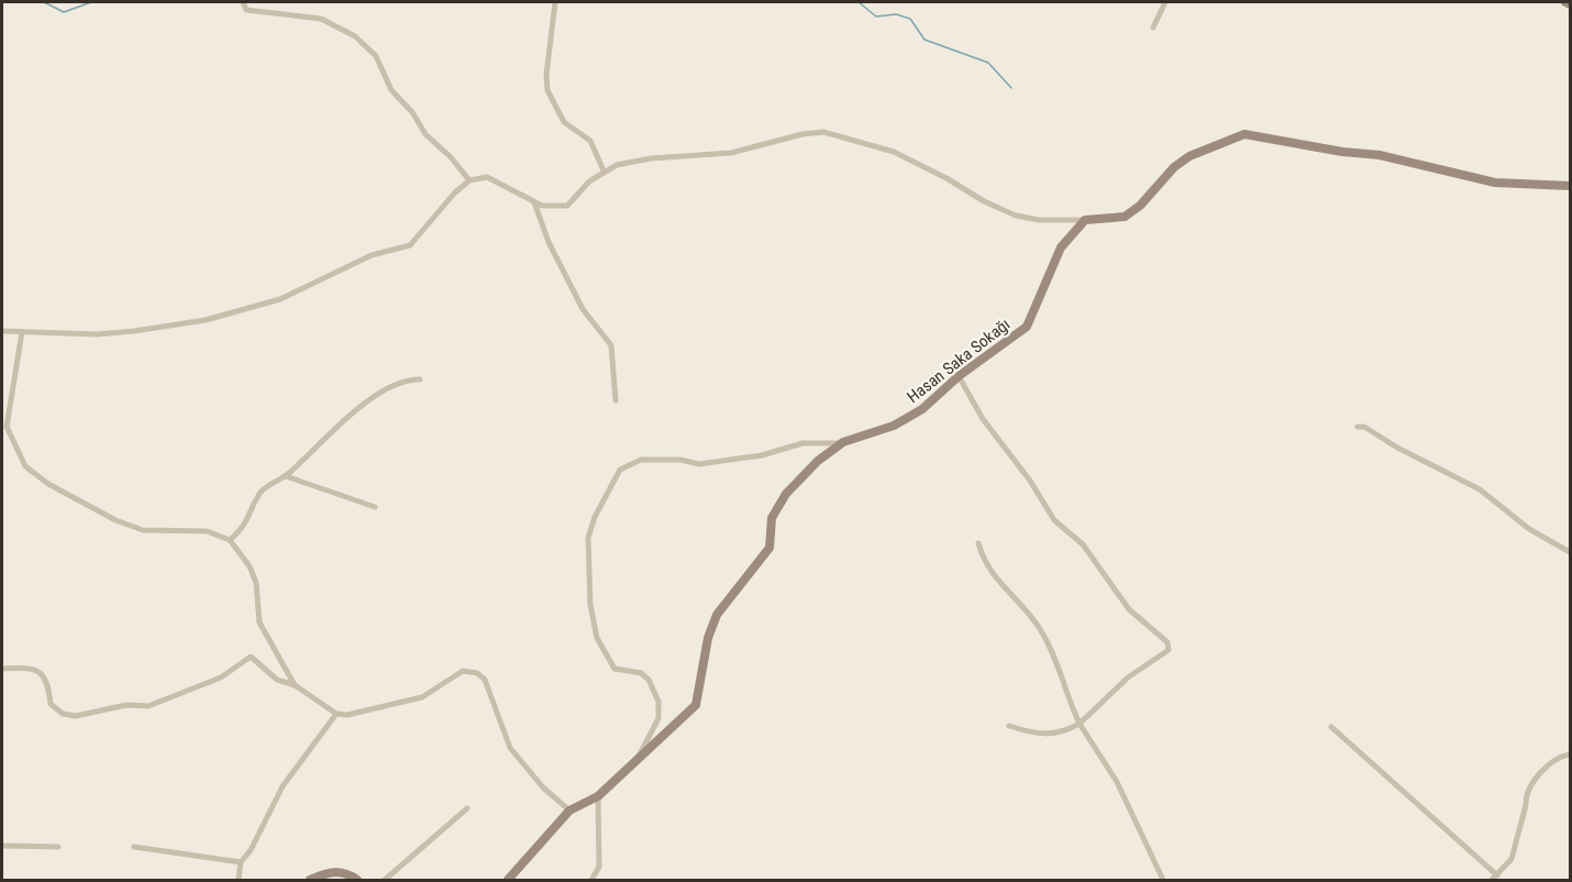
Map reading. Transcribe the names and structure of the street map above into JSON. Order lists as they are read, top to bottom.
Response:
{
  "streets": {
    "street": ["Hasan Saka Sokağı"]
  }
}
